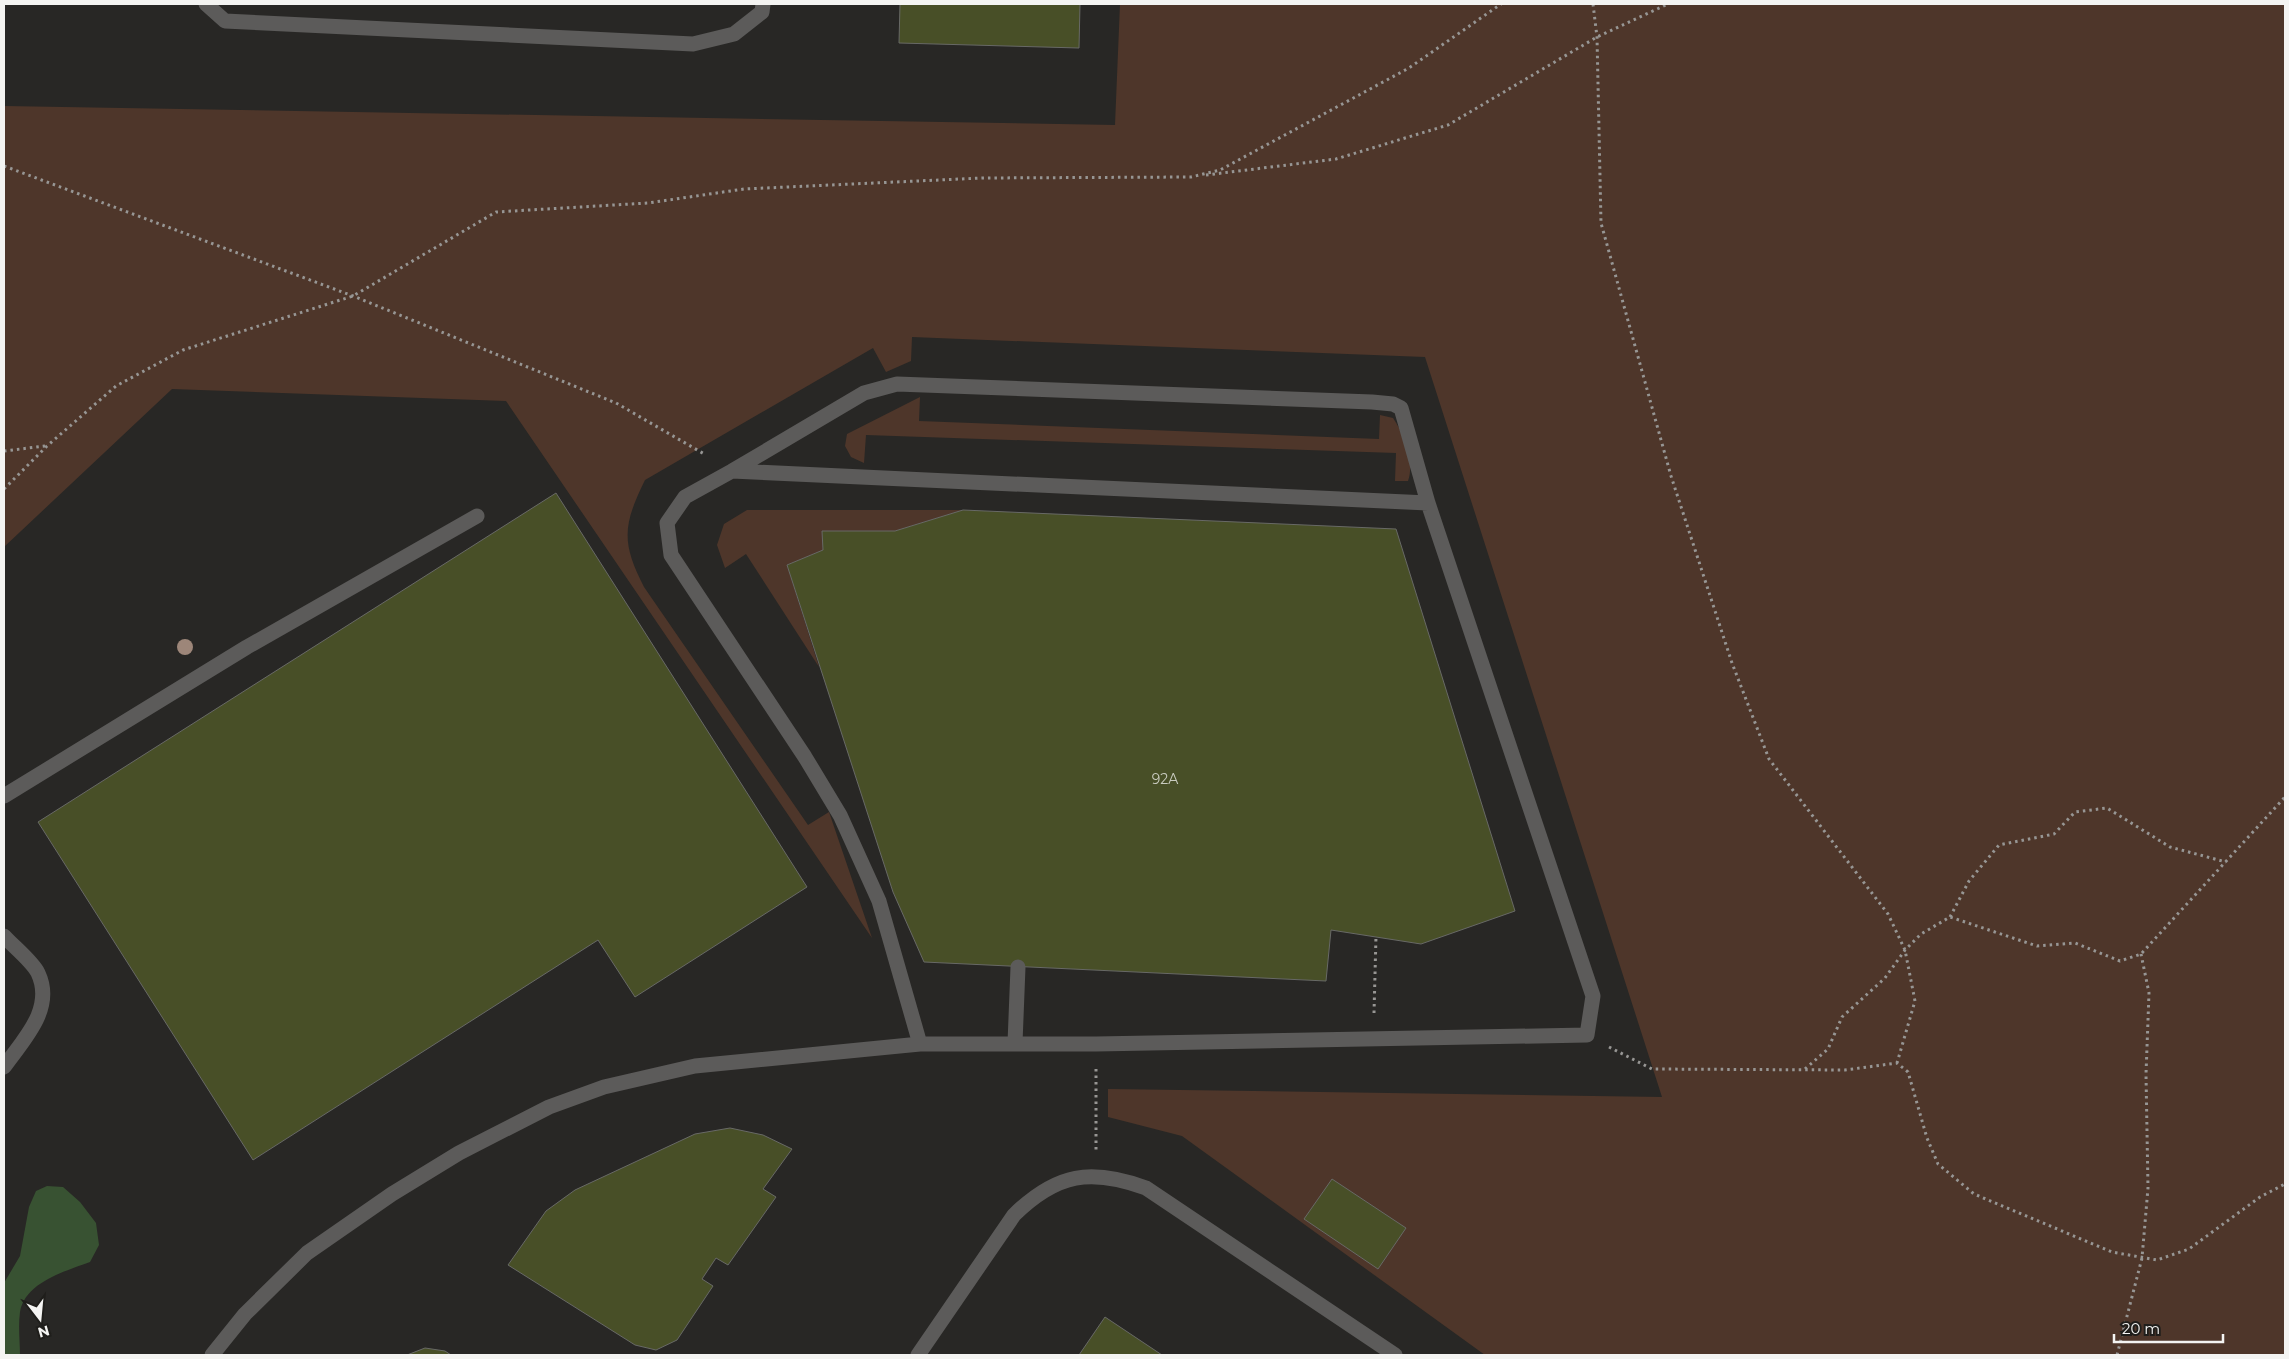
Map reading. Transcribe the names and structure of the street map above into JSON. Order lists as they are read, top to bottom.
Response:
{
  "house_numbers": ["92A"],
  "scale_bar": "20 m",
  "north": "bottom"
}
